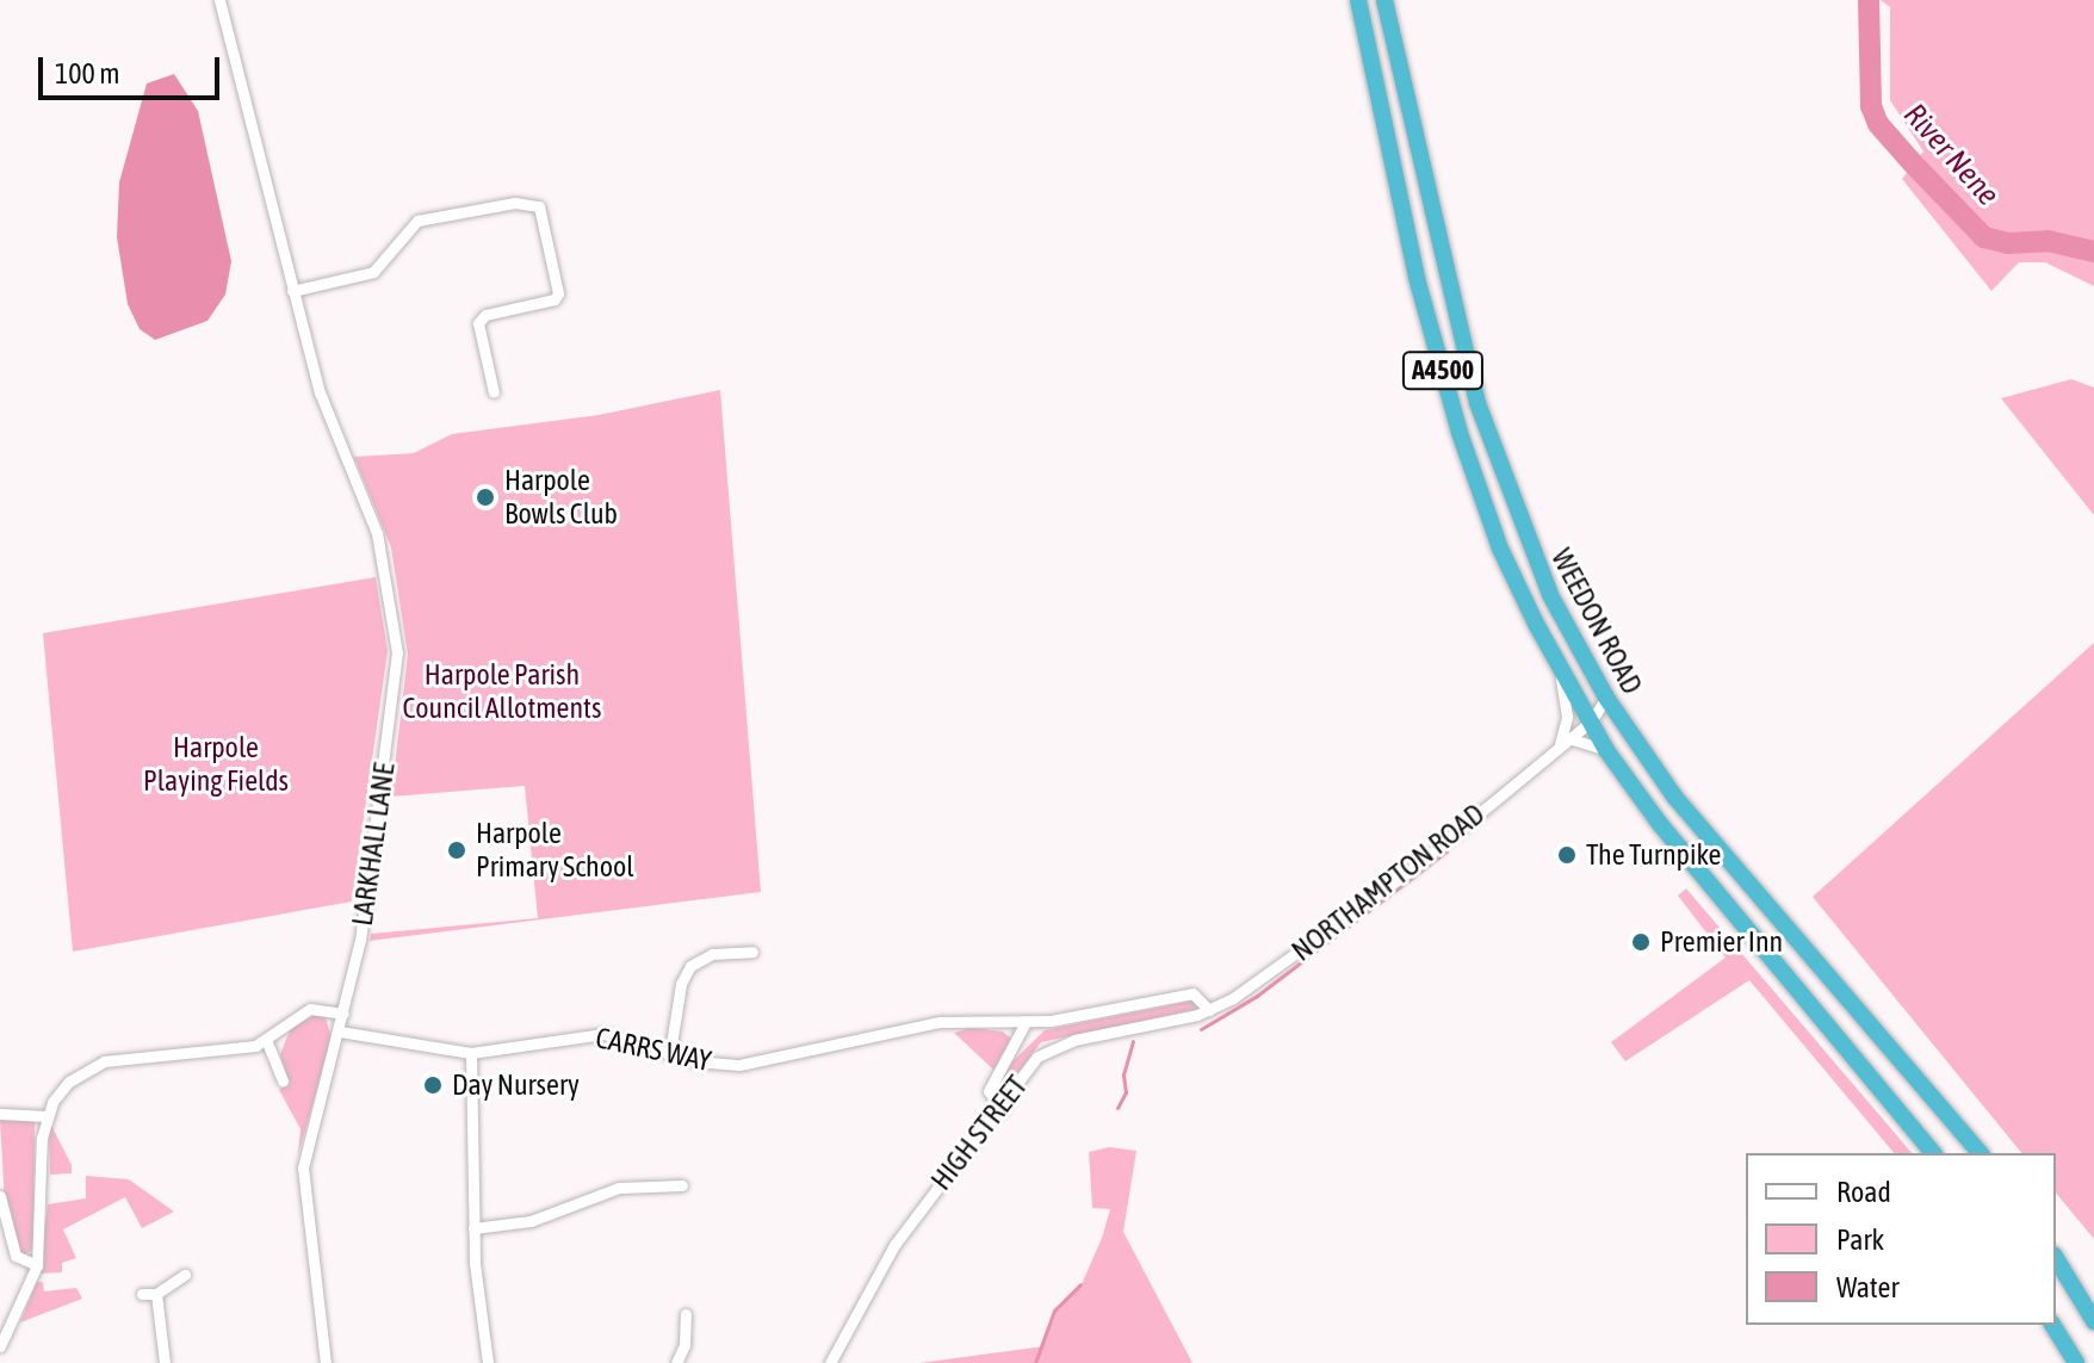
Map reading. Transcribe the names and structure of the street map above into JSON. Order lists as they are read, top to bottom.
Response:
{
  "streets": {
    "highway": ["A4500", "WEEDON ROAD"],
    "street": [
      "LARKHALL LANE",
      "NORTHAMPTON ROAD",
      "CARRS WAY",
      "HIGH STREET"
    ]
  },
  "crossings": [
    ["WEEDON ROAD", "NORTHAMPTON ROAD"],
    ["LARKHALL LANE", "CARRS WAY"],
    ["NORTHAMPTON ROAD", "CARRS WAY"],
    ["NORTHAMPTON ROAD", "HIGH STREET"],
    ["CARRS WAY", "HIGH STREET"]
  ],
  "water": ["River Nene"],
  "parks": ["Harpole Parish Council Allotments", "Harpole Playing Fields"],
  "places": [
    "Harpole Bowls Club",
    "Harpole Primary School",
    "The Turnpike",
    "Premier Inn",
    "Day Nursery"
  ],
  "legend": ["Road", "Park", "Water"],
  "scale_bar": "100 m"
}
